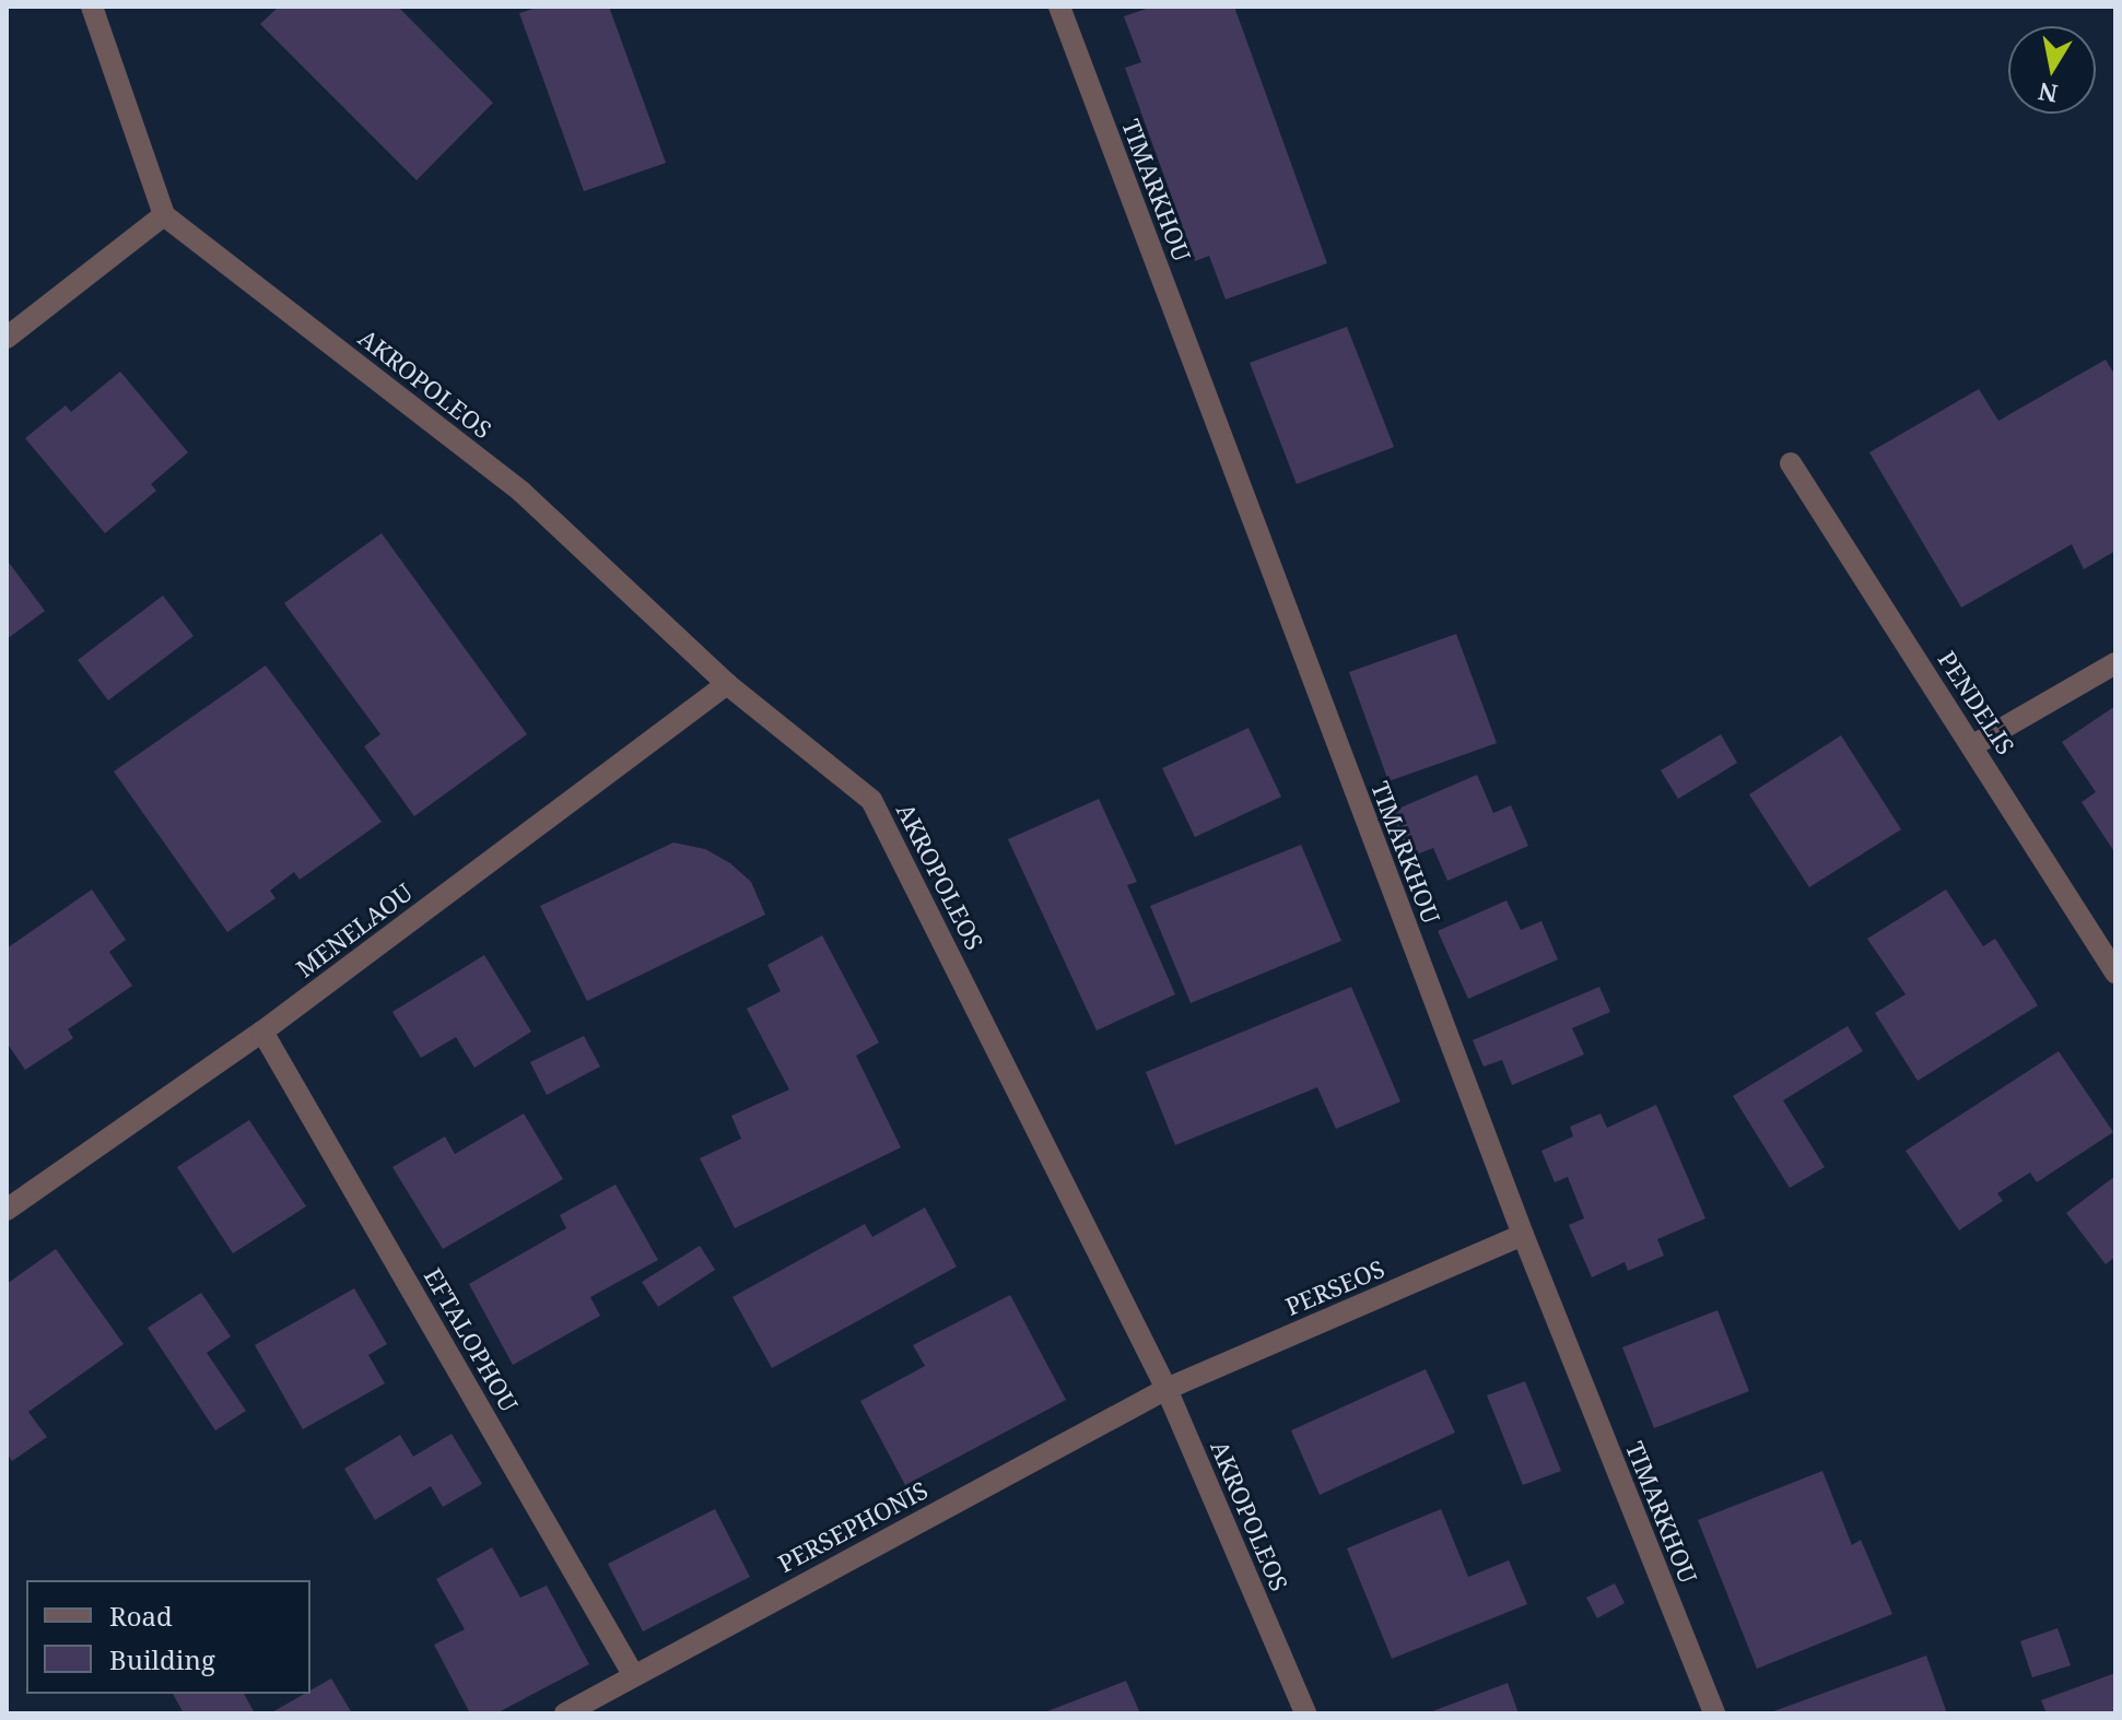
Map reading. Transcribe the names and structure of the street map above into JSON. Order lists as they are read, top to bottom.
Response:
{
  "streets": {
    "street": [
      "TIMARKHOU",
      "AKROPOLEOS",
      "PENDELIS",
      "MENELAOU",
      "PERSEOS",
      "EFTALOPHOU",
      "PERSEPHONIS"
    ]
  },
  "crossings": [
    ["TIMARKHOU", "PERSEOS"],
    ["AKROPOLEOS", "MENELAOU"],
    ["AKROPOLEOS", "PERSEOS"],
    ["AKROPOLEOS", "PERSEPHONIS"],
    ["MENELAOU", "EFTALOPHOU"],
    ["PERSEOS", "PERSEPHONIS"],
    ["EFTALOPHOU", "PERSEPHONIS"]
  ],
  "legend": ["Road", "Building"],
  "north": "bottom"
}
